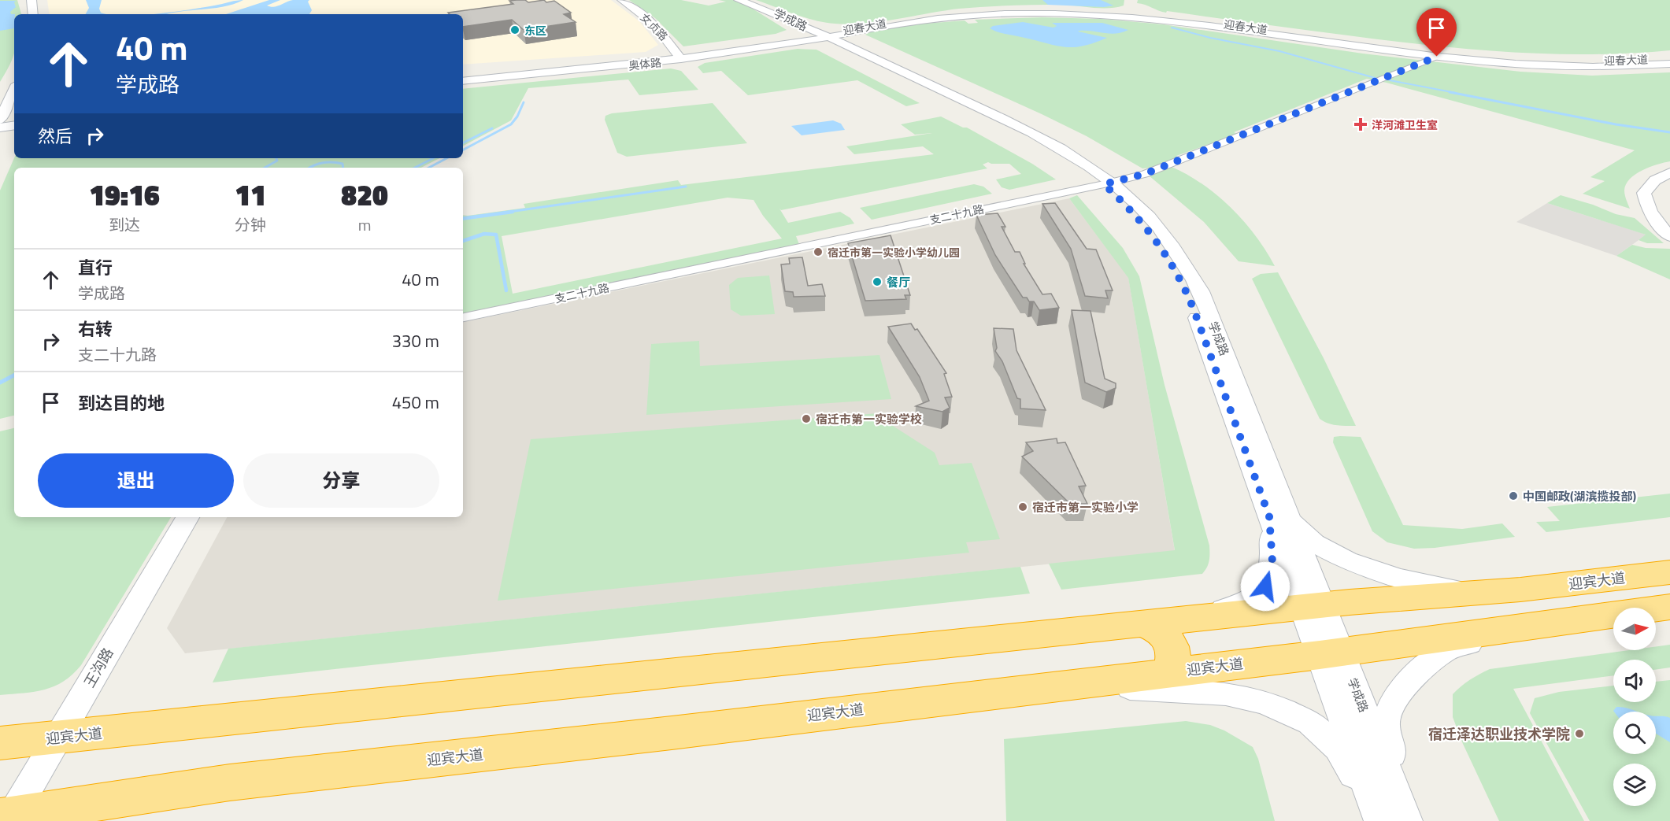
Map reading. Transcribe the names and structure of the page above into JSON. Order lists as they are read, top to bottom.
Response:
{
  "streets": {
    "highway": ["迎宾大道"],
    "main road": [
      "学成路",
      "女贞路",
      "迎春大道",
      "奥体路",
      "王沟路"
    ],
    "street": ["支二十九路"]
  },
  "crossings": [
    ["学成路", "迎春大道"],
    ["学成路", "奥体路"],
    ["学成路", "支二十九路"],
    ["学成路", "迎宾大道"],
    ["女贞路", "奥体路"],
    ["迎春大道", "奥体路"],
    ["迎春大道", "支二十九路"],
    ["迎宾大道", "王沟路"]
  ],
  "places": {
    "other": [
      "东区",
      "宿迁市第一实验小学幼儿园",
      "餐厅",
      "宿迁市第一实验学校",
      "中国邮政(湖滨揽投部)",
      "宿迁市第一实验小学",
      "宿迁泽达职业技术学院"
    ],
    "health": ["洋河滩卫生室"]
  },
  "north": "right",
  "page": {
    "turn": ["40 m", "学成路"],
    "then": "然后",
    "eta": [
      "19:16",
      "到达",
      "11",
      "分钟",
      "820",
      "m"
    ],
    "list": [
      {
        "name": "直行",
        "note": "学成路",
        "value": "40 m"
      },
      {
        "name": "右转",
        "note": "支二十九路",
        "value": "330 m"
      },
      {
        "name": "到达目的地",
        "value": "450 m"
      }
    ],
    "buttons": ["退出", "分享"]
  }
}
